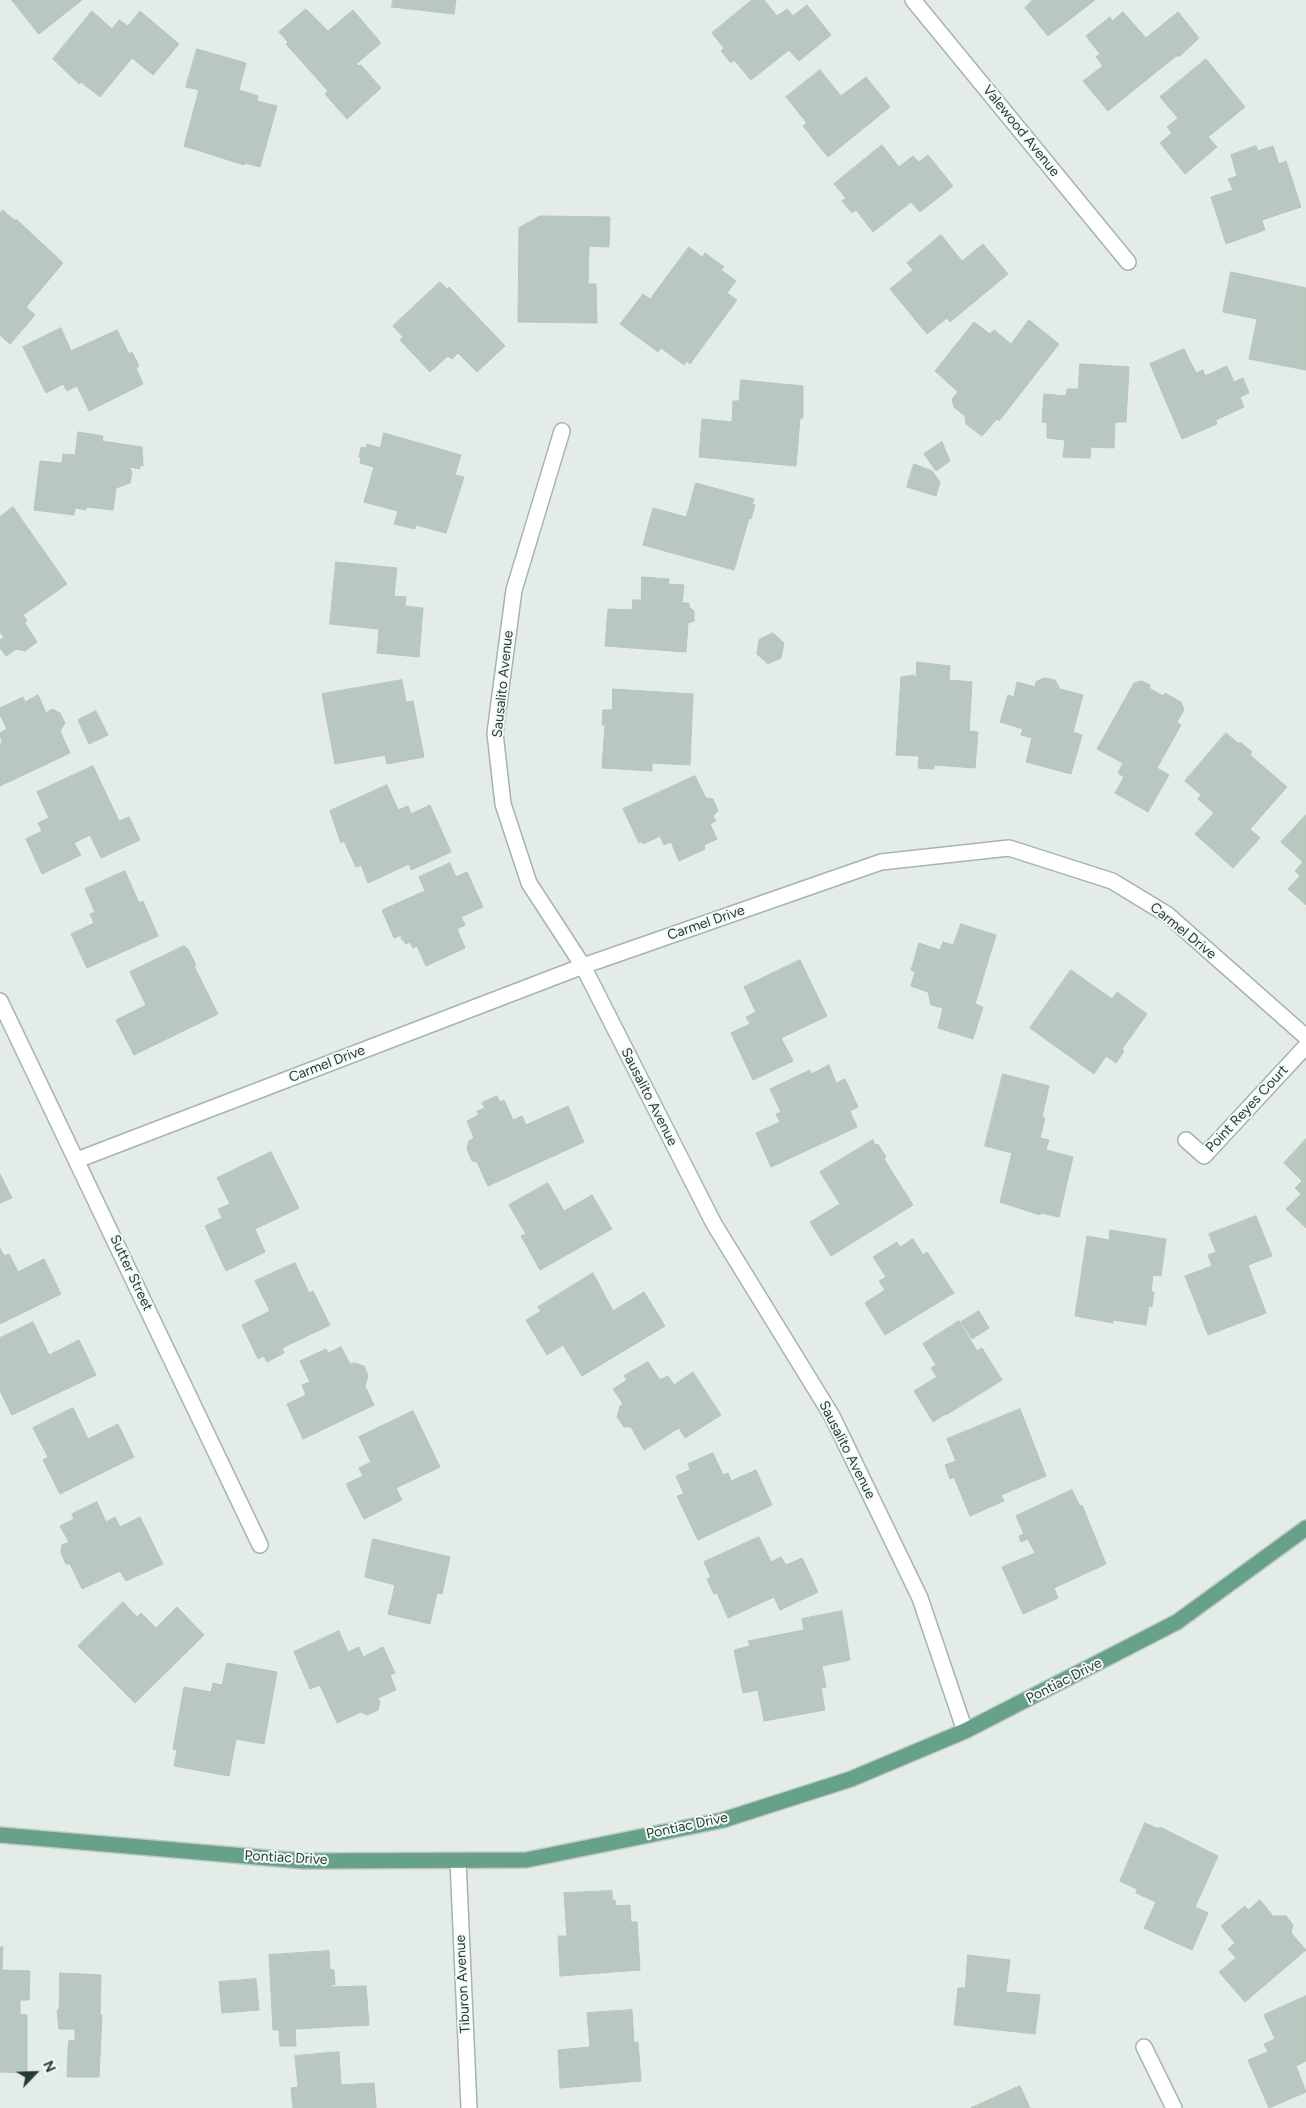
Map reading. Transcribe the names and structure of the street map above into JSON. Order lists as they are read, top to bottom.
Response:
{
  "streets": {
    "main road": ["Pontiac Drive"],
    "street": [
      "Valewood Avenue",
      "Sausalito Avenue",
      "Carmel Drive",
      "Point Reyes Court",
      "Sutter Street",
      "Tiburon Avenue"
    ]
  },
  "crossings": [
    ["Sausalito Avenue", "Carmel Drive"],
    ["Sausalito Avenue", "Pontiac Drive"],
    ["Carmel Drive", "Sutter Street"],
    ["Pontiac Drive", "Tiburon Avenue"]
  ],
  "north": "top right"
}
